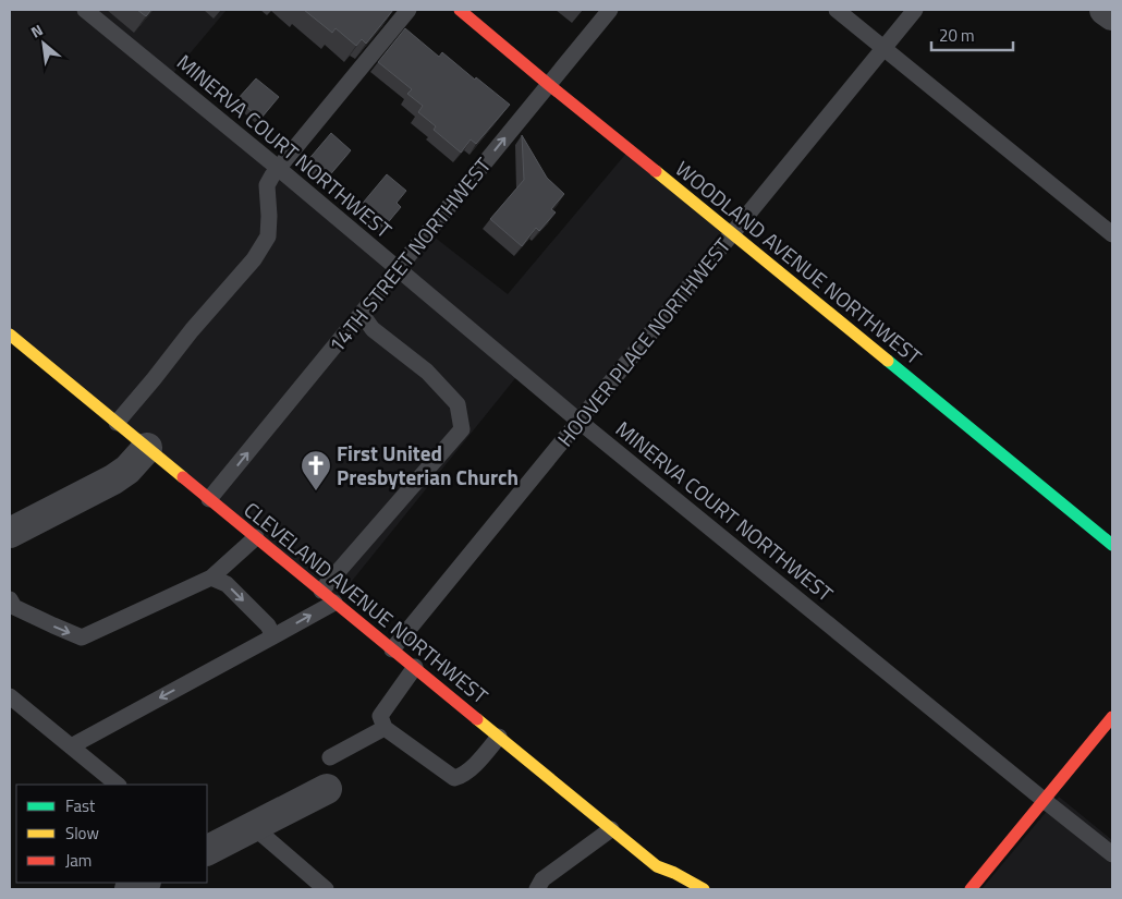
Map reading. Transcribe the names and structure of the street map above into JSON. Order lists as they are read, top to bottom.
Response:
{
  "streets": {
    "street": ["WOODLAND AVENUE NORTHWEST", "CLEVELAND AVENUE NORTHWEST"],
    "lane": ["MINERVA COURT NORTHWEST", "14TH STREET NORTHWEST", "HOOVER PLACE NORTHWEST"]
  },
  "crossings": [
    ["MINERVA COURT NORTHWEST", "14TH STREET NORTHWEST"],
    ["MINERVA COURT NORTHWEST", "HOOVER PLACE NORTHWEST"],
    ["14TH STREET NORTHWEST", "WOODLAND AVENUE NORTHWEST"],
    ["14TH STREET NORTHWEST", "CLEVELAND AVENUE NORTHWEST"],
    ["WOODLAND AVENUE NORTHWEST", "HOOVER PLACE NORTHWEST"],
    ["HOOVER PLACE NORTHWEST", "CLEVELAND AVENUE NORTHWEST"]
  ],
  "places": {
    "church": ["First United Presbyterian Church"]
  },
  "legend": ["Fast", "Slow", "Jam"],
  "scale_bar": "20 m",
  "north": "top left"
}
